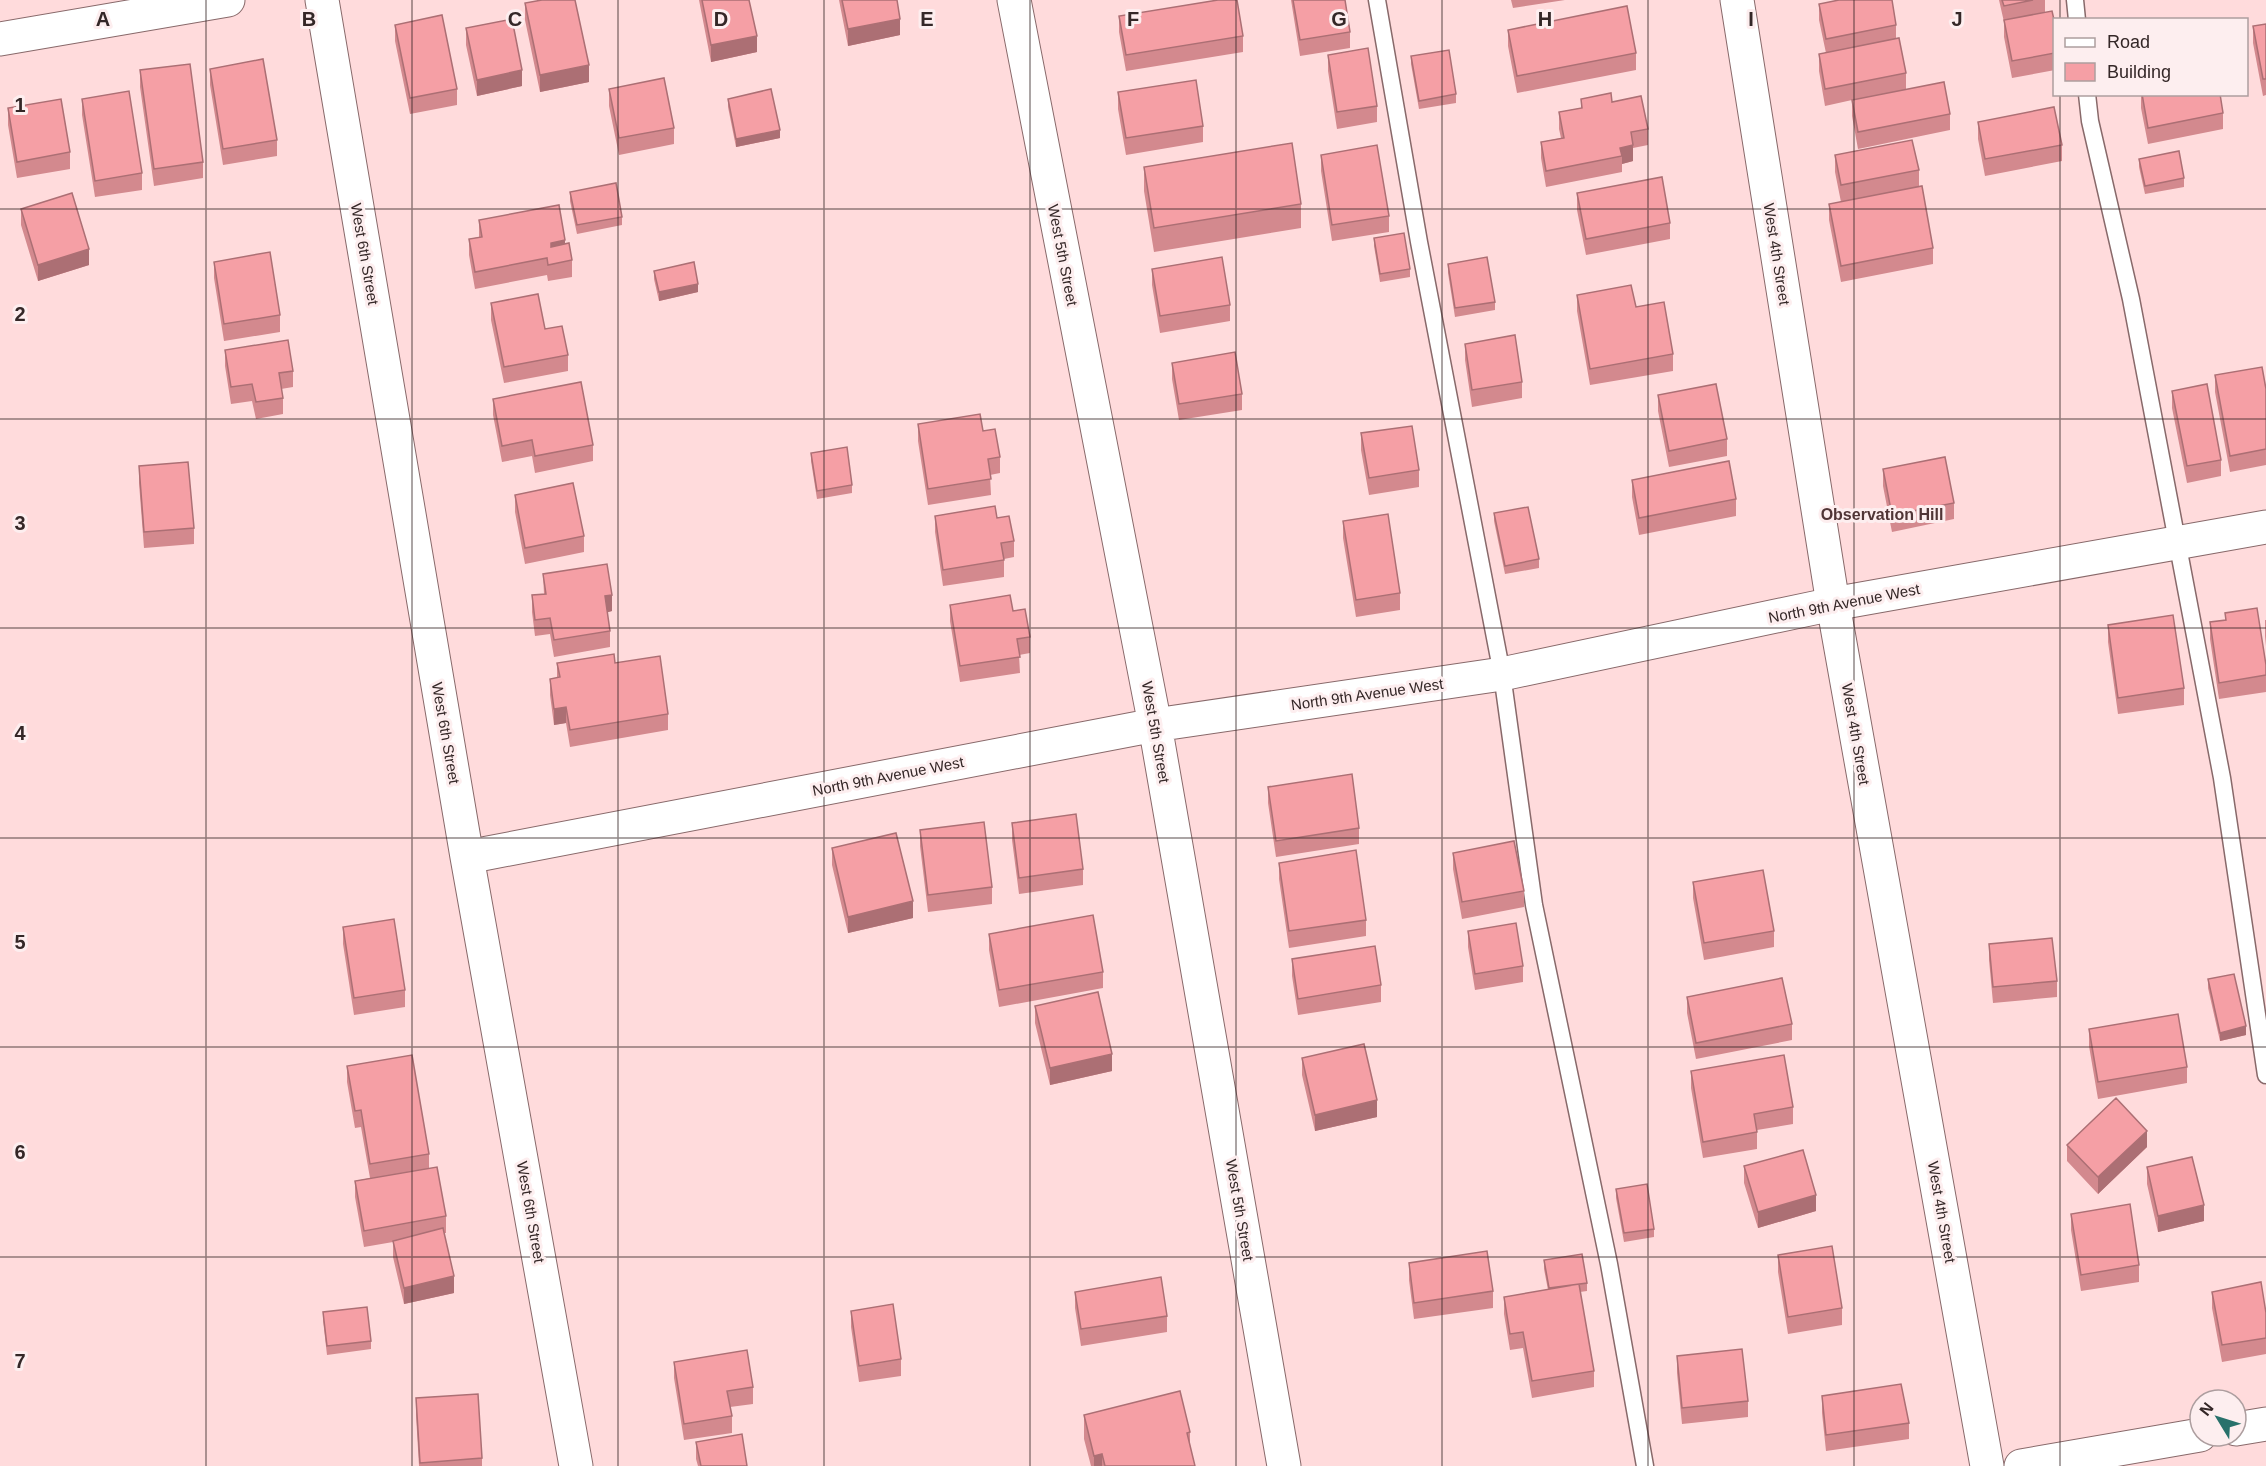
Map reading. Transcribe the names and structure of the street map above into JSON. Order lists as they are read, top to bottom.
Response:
{
  "streets": {
    "street": [
      "West 6th Street",
      "West 4th Street",
      "West 5th Street",
      "North 9th Avenue West"
    ]
  },
  "crossings": [
    ["West 6th Street", "North 9th Avenue West"],
    ["West 4th Street", "North 9th Avenue West"],
    ["West 5th Street", "North 9th Avenue West"]
  ],
  "districts": ["Observation Hill"],
  "legend": ["Road", "Building"],
  "north": "top left",
  "grid": {
    "columns": [
      "A",
      "B",
      "C",
      "D",
      "E",
      "F",
      "G",
      "H",
      "I",
      "J"
    ],
    "rows": [
      "1",
      "2",
      "3",
      "4",
      "5",
      "6",
      "7"
    ]
  }
}
